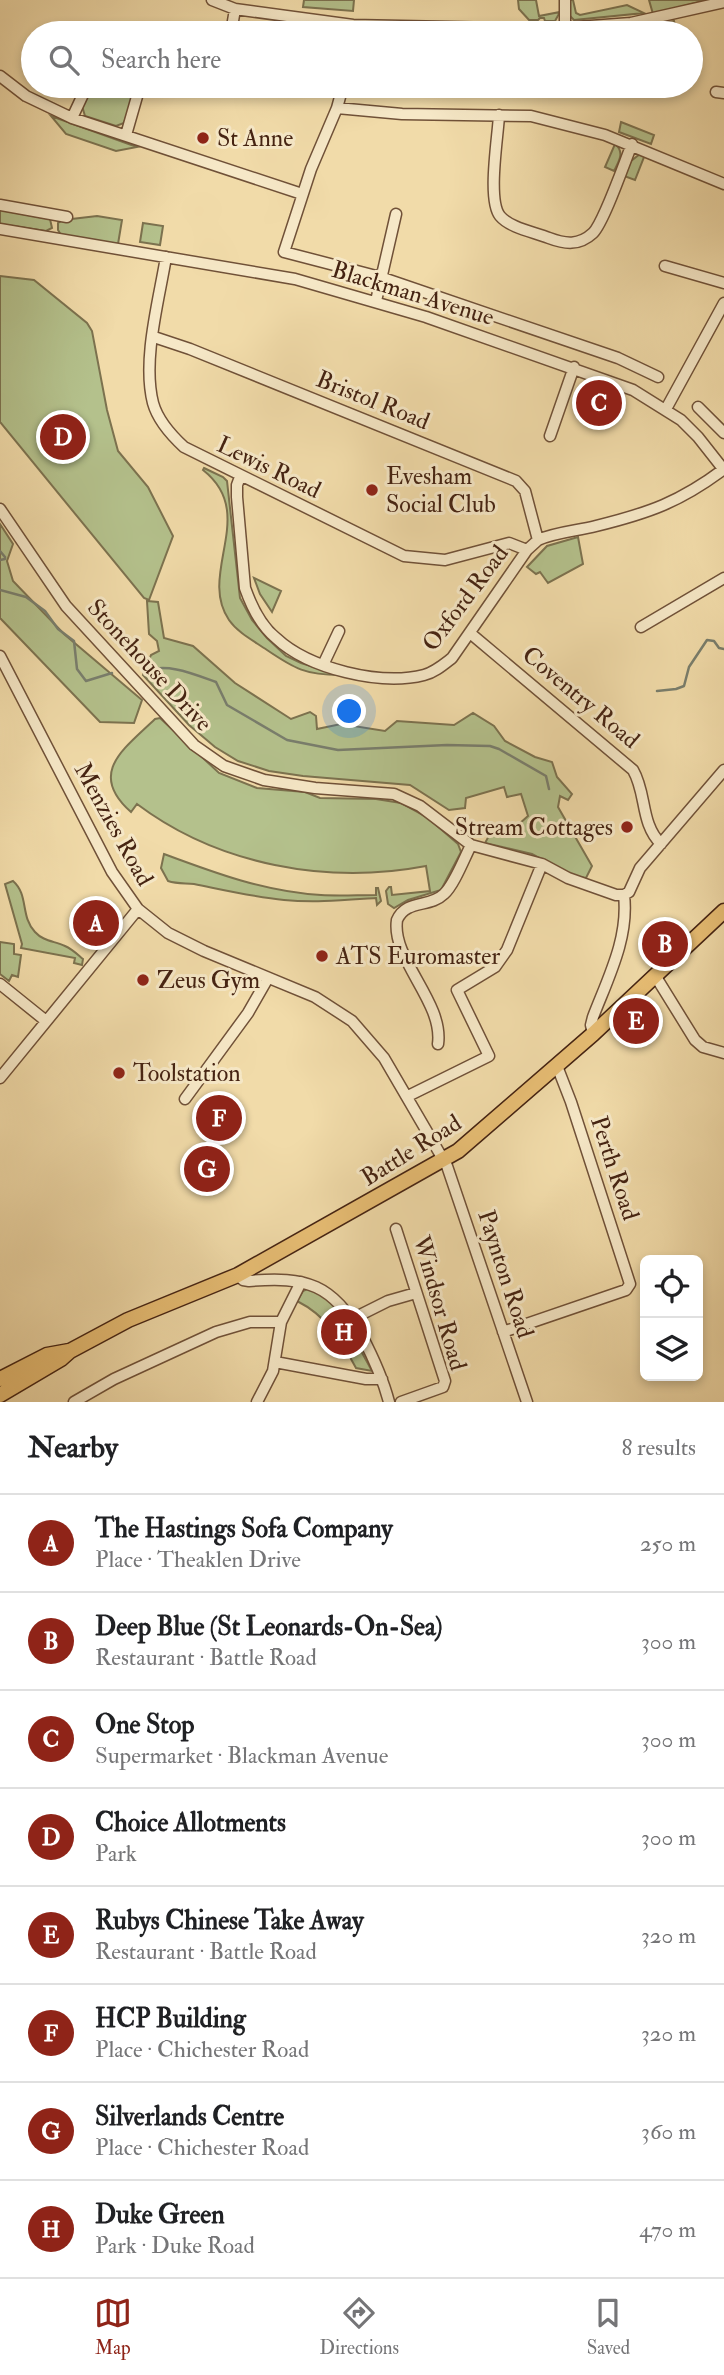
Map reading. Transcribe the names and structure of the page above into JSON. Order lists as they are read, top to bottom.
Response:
{
  "streets": {
    "main road": ["Battle Road"],
    "street": [
      "Blackman Avenue",
      "Bristol Road",
      "Lewis Road",
      "Oxford Road",
      "Stonehouse Drive",
      "Coventry Road",
      "Menzies Road",
      "Perth Road",
      "Paynton Road",
      "Windsor Road"
    ]
  },
  "crossings": [
    ["Blackman Avenue", "Lewis Road"],
    ["Blackman Avenue", "Oxford Road"],
    ["Bristol Road", "Lewis Road"],
    ["Bristol Road", "Oxford Road"],
    ["Lewis Road", "Oxford Road"],
    ["Oxford Road", "Coventry Road"],
    ["Menzies Road", "Battle Road"],
    ["Menzies Road", "Paynton Road"],
    ["Battle Road", "Perth Road"],
    ["Battle Road", "Paynton Road"],
    ["Perth Road", "Paynton Road"]
  ],
  "places": [
    "St Anne",
    "Evesham Social Club",
    "Stream Cottages",
    "ATS Euromaster",
    "Zeus Gym",
    "Toolstation"
  ],
  "page": {
    "search": "Search here",
    "pins": [
      "C",
      "D",
      "A",
      "B",
      "E",
      "F",
      "G",
      "H"
    ],
    "heading": ["Nearby", "8 results"],
    "list": [
      {
        "mark": "A",
        "name": "The Hastings Sofa Company",
        "note": "Place · Theaklen Drive",
        "value": "250 m"
      },
      {
        "mark": "B",
        "name": "Deep Blue (St Leonards-On-Sea)",
        "note": "Restaurant · Battle Road",
        "value": "300 m"
      },
      {
        "mark": "C",
        "name": "One Stop",
        "note": "Supermarket · Blackman Avenue",
        "value": "300 m"
      },
      {
        "mark": "D",
        "name": "Choice Allotments",
        "note": "Park",
        "value": "300 m"
      },
      {
        "mark": "E",
        "name": "Rubys Chinese Take Away",
        "note": "Restaurant · Battle Road",
        "value": "320 m"
      },
      {
        "mark": "F",
        "name": "HCP Building",
        "note": "Place · Chichester Road",
        "value": "320 m"
      },
      {
        "mark": "G",
        "name": "Silverlands Centre",
        "note": "Place · Chichester Road",
        "value": "360 m"
      },
      {
        "mark": "H",
        "name": "Duke Green",
        "note": "Park · Duke Road",
        "value": "470 m"
      }
    ],
    "nav": ["Map", "Directions", "Saved"]
  }
}
